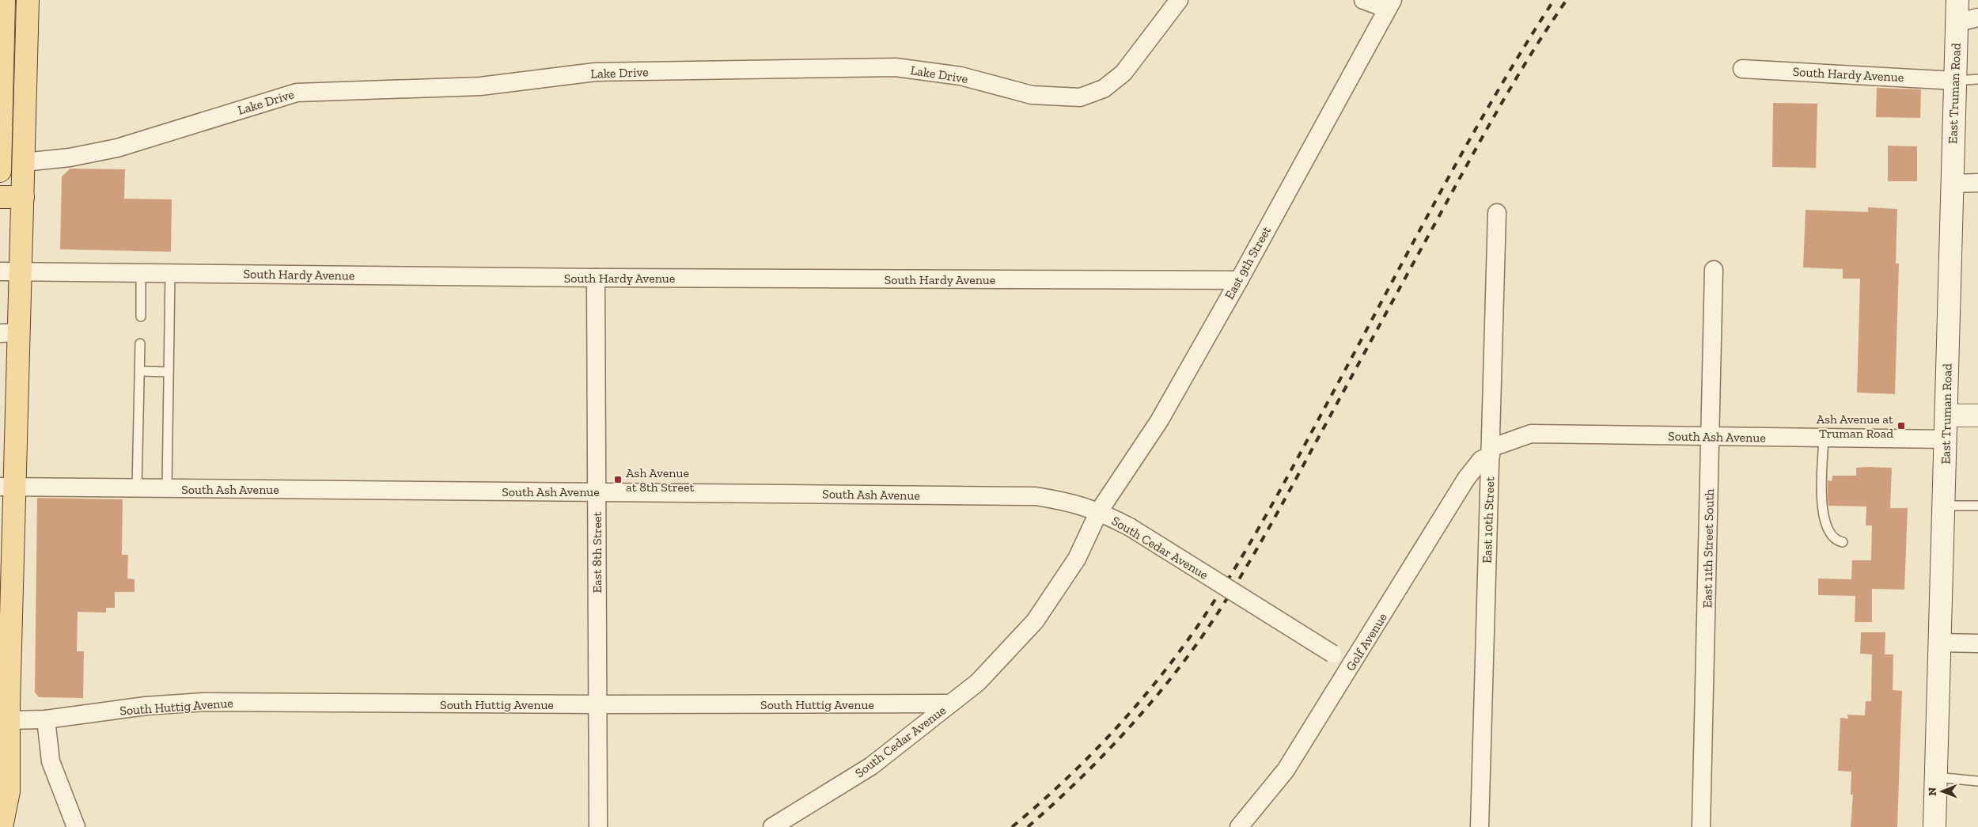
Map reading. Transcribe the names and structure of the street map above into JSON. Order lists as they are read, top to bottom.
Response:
{
  "streets": {
    "main road": ["East Truman Road"],
    "street": [
      "Lake Drive",
      "South Hardy Avenue",
      "East 9th Street",
      "South Ash Avenue",
      "East 10th Street",
      "South Cedar Avenue",
      "East 11th Street South",
      "East 8th Street",
      "Golf Avenue",
      "South Huttig Avenue"
    ]
  },
  "crossings": [
    ["South Hardy Avenue", "East Truman Road"],
    ["South Hardy Avenue", "East 9th Street"],
    ["South Hardy Avenue", "East 8th Street"],
    ["East Truman Road", "South Ash Avenue"],
    ["East 9th Street", "South Ash Avenue"],
    ["East 9th Street", "South Cedar Avenue"],
    ["South Ash Avenue", "East 10th Street"],
    ["South Ash Avenue", "South Cedar Avenue"],
    ["South Ash Avenue", "East 11th Street South"],
    ["South Ash Avenue", "East 8th Street"],
    ["South Ash Avenue", "Golf Avenue"],
    ["East 10th Street", "Golf Avenue"],
    ["South Cedar Avenue", "Golf Avenue"],
    ["South Cedar Avenue", "South Huttig Avenue"],
    ["East 8th Street", "South Huttig Avenue"]
  ],
  "places": {
    "transit": ["Ash Avenue at Truman Road", "Ash Avenue at 8th Street"]
  },
  "north": "left"
}
